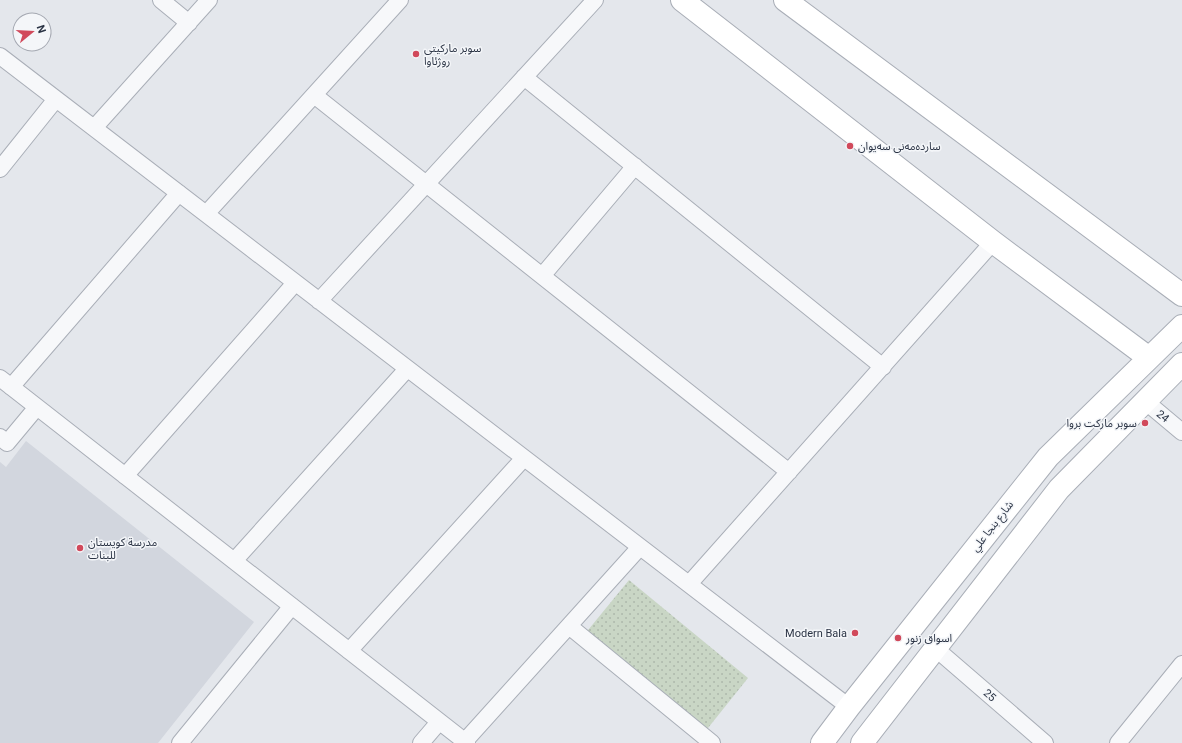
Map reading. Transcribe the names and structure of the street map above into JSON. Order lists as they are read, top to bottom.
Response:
{
  "streets": {
    "street": ["24", "شارع بنجا علي", "25"]
  },
  "places": [
    "سوبر ماركيتى روژئاوا",
    "ساردەمەنی سەیوان",
    "سوبر ماركت بروا",
    "مدرسة كويستان للبنات",
    "Modern Bala",
    "اسواق زنور"
  ],
  "north": "right"
}
